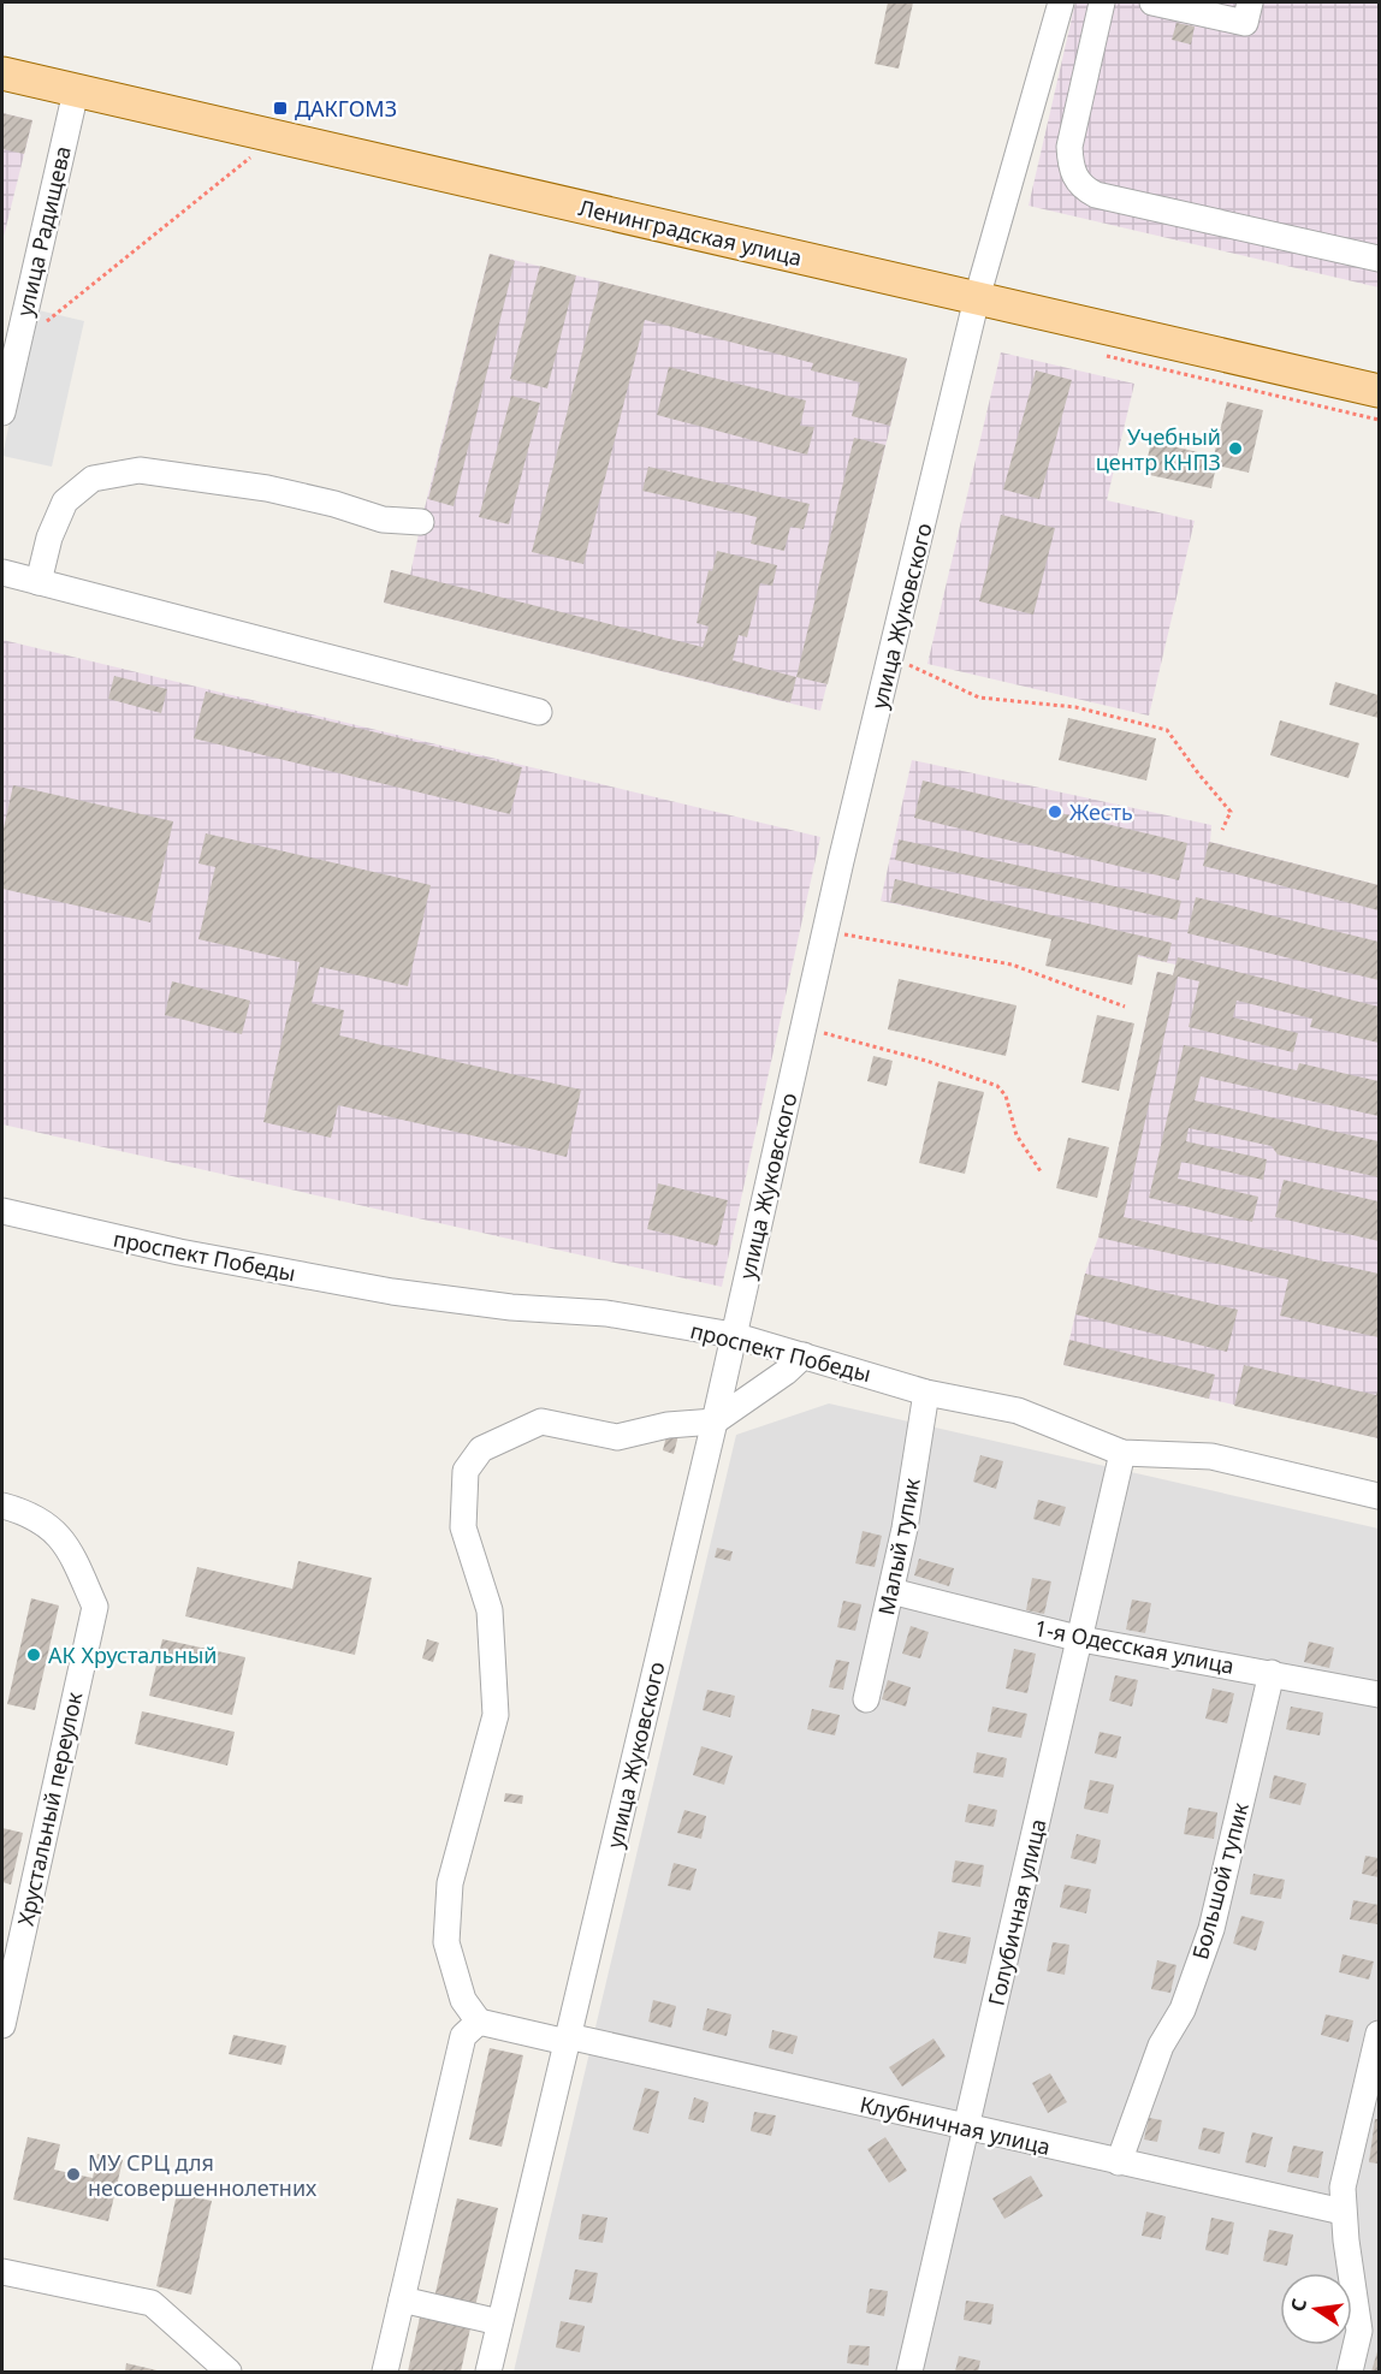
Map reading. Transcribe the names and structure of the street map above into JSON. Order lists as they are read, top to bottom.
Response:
{
  "streets": {
    "main road": ["Ленинградская улица"],
    "street": [
      "улица Радищева",
      "улица Жуковского",
      "проспект Победы",
      "Малый тупик",
      "1-я Одесская улица",
      "Хрустальный переулок",
      "Большой тупик",
      "Голубичная улица",
      "Клубничная улица"
    ]
  },
  "crossings": [
    ["улица Радищева", "Ленинградская улица"],
    ["Ленинградская улица", "улица Жуковского"],
    ["улица Жуковского", "проспект Победы"],
    ["улица Жуковского", "Клубничная улица"],
    ["проспект Победы", "Малый тупик"],
    ["проспект Победы", "Голубичная улица"],
    ["Малый тупик", "1-я Одесская улица"],
    ["1-я Одесская улица", "Большой тупик"],
    ["1-я Одесская улица", "Голубичная улица"],
    ["Большой тупик", "Клубничная улица"],
    ["Голубичная улица", "Клубничная улица"]
  ],
  "places": {
    "transit": ["ДАКГОМЗ"],
    "other": [
      "Учебный центр КНПЗ",
      "Жесть",
      "АК Хрустальный",
      "МУ СРЦ для несовершеннолетних"
    ]
  },
  "north": "left"
}
